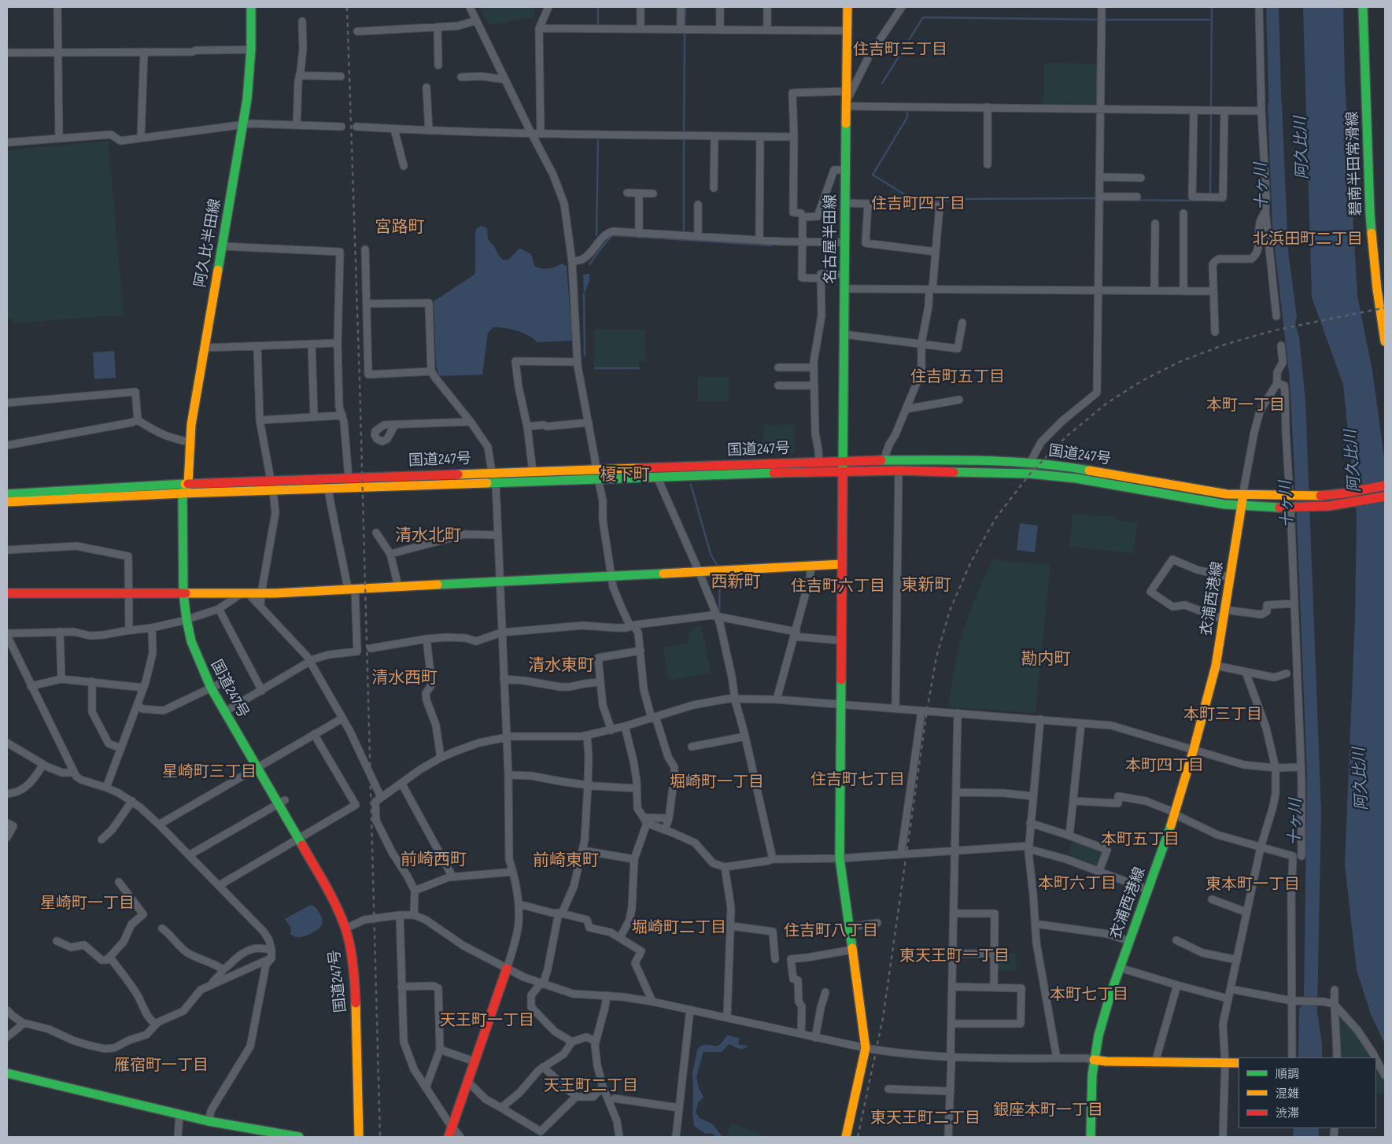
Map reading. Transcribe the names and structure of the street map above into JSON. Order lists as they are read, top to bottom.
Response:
{
  "streets": {
    "main road": [
      "碧南半田常滑線",
      "名古屋半田線",
      "阿久比半田線",
      "国道247号",
      "衣浦西港線"
    ]
  },
  "crossings": [
    ["名古屋半田線", "国道247号"],
    ["阿久比半田線", "国道247号"],
    ["国道247号", "衣浦西港線"]
  ],
  "districts": [
    "住吉町三丁目",
    "住吉町四丁目",
    "宮路町",
    "北浜田町二丁目",
    "住吉町五丁目",
    "本町一丁目",
    "榎下町",
    "清水北町",
    "西新町",
    "東新町",
    "住吉町六丁目",
    "勘内町",
    "清水東町",
    "清水西町",
    "本町三丁目",
    "本町四丁目",
    "星崎町三丁目",
    "住吉町七丁目",
    "堀崎町一丁目",
    "本町五丁目",
    "前崎西町",
    "前崎東町",
    "本町六丁目",
    "東本町一丁目",
    "星崎町一丁目",
    "堀崎町二丁目",
    "住吉町八丁目",
    "東天王町一丁目",
    "本町七丁目",
    "天王町一丁目",
    "雁宿町一丁目",
    "天王町二丁目",
    "銀座本町一丁目",
    "東天王町二丁目"
  ],
  "water": ["阿久比川", "十ヶ川"],
  "legend": ["順調", "混雑", "渋滞"]
}
